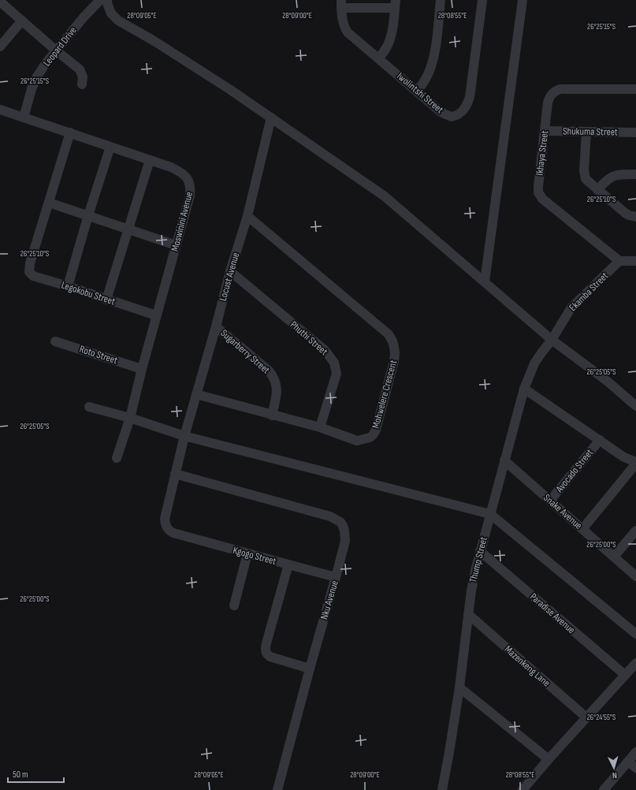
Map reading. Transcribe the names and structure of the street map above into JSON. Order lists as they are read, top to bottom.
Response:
{
  "streets": {
    "street": [
      "Leopard Drive",
      "Iwolintshi Street",
      "Shukuma Street",
      "Ikhaya Street",
      "Moswinini Avenue",
      "Locust Avenue",
      "Ekamba Street",
      "Legokobu Street",
      "Phuthi Street",
      "Sugarberry Street",
      "Roto Street",
      "Mohwelere Crescent",
      "Avocado Street",
      "Snake Avenue",
      "Kgogo Street",
      "Thump Street",
      "Nku Avenue",
      "Paradise Avenue",
      "Mazenkeng Lane"
    ]
  },
  "crossings": [
    ["Leopard Drive", "Moswinini Avenue"],
    ["Shukuma Street", "Ikhaya Street"],
    ["Ikhaya Street", "Ekamba Street"],
    ["Moswinini Avenue", "Legokobu Street"],
    ["Moswinini Avenue", "Roto Street"],
    ["Locust Avenue", "Phuthi Street"],
    ["Locust Avenue", "Sugarberry Street"],
    ["Locust Avenue", "Mohwelere Crescent"],
    ["Locust Avenue", "Kgogo Street"],
    ["Locust Avenue", "Nku Avenue"],
    ["Ekamba Street", "Thump Street"],
    ["Phuthi Street", "Mohwelere Crescent"],
    ["Sugarberry Street", "Mohwelere Crescent"],
    ["Avocado Street", "Snake Avenue"],
    ["Snake Avenue", "Thump Street"],
    ["Kgogo Street", "Nku Avenue"],
    ["Thump Street", "Paradise Avenue"],
    ["Thump Street", "Mazenkeng Lane"]
  ],
  "scale_bar": "50 m",
  "north": "bottom",
  "coordinates": [
    "28°09'05\"E",
    "28°09'00\"E",
    "28°08'55\"E",
    "26°25'15\"S",
    "26°25'10\"S",
    "26°25'05\"S",
    "26°25'00\"S",
    "26°24'55\"S"
  ]
}
